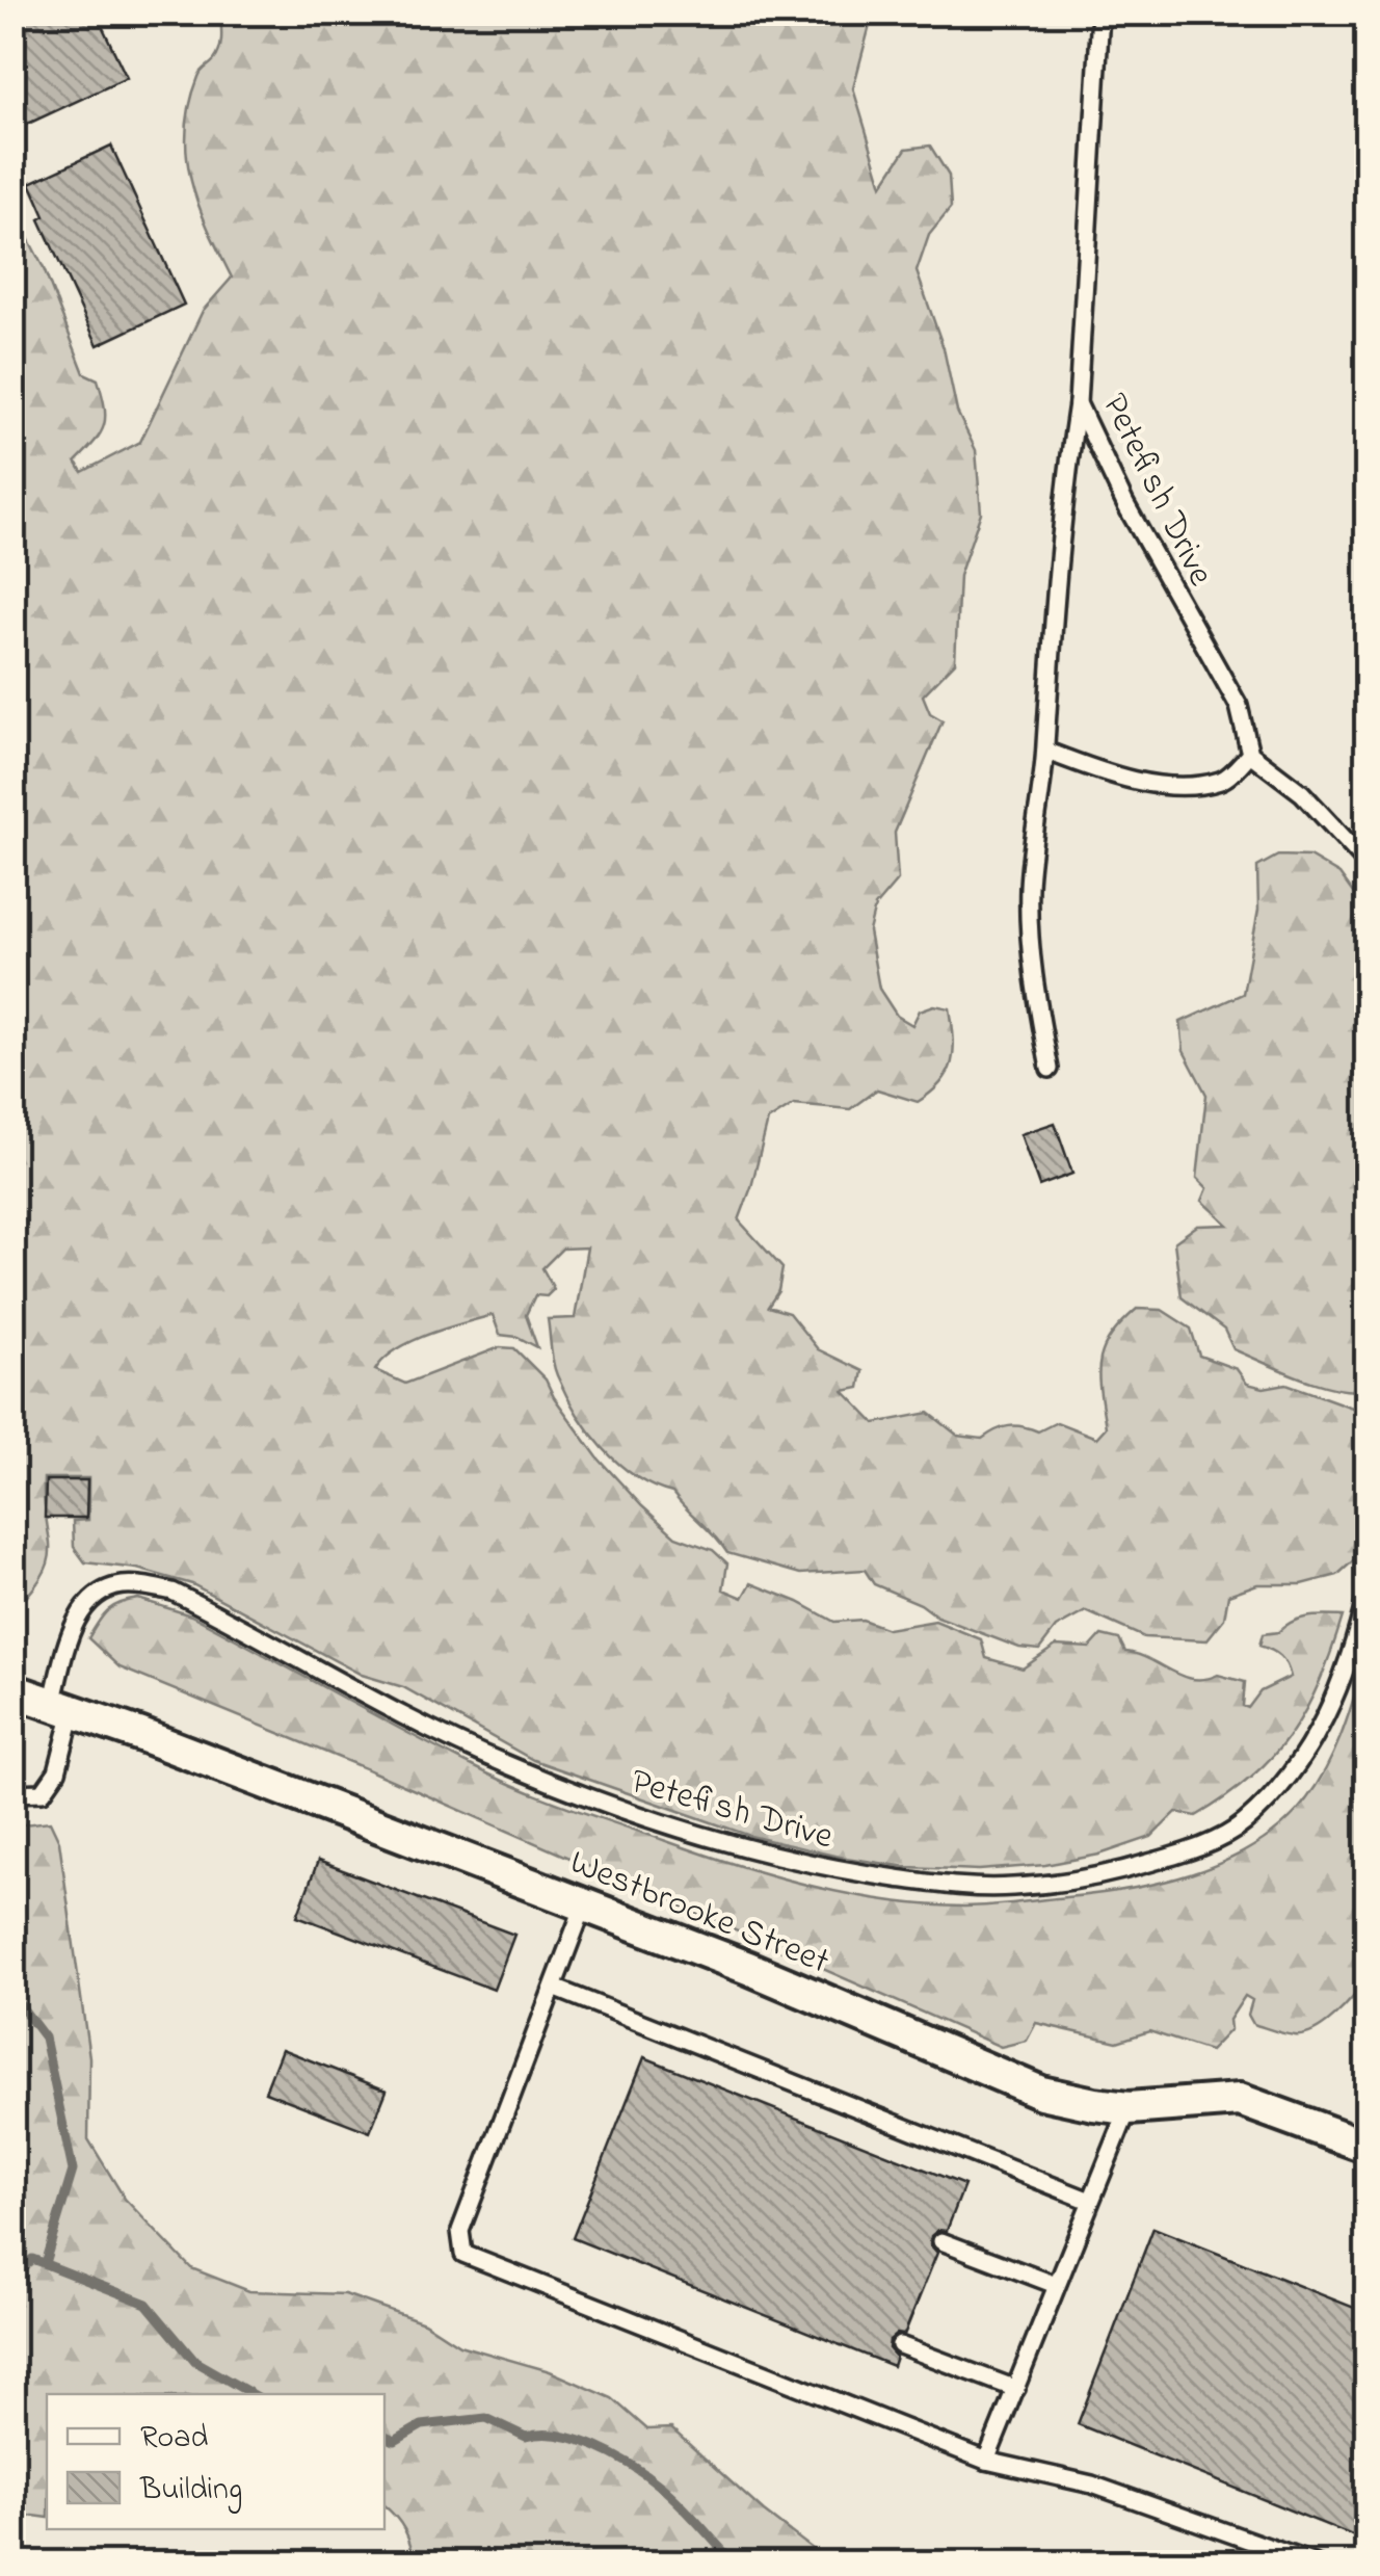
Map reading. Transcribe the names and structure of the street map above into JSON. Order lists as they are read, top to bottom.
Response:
{
  "streets": {
    "street": ["Westbrooke Street"],
    "lane": ["Petefish Drive"]
  },
  "crossings": [
    ["Petefish Drive", "Westbrooke Street"]
  ],
  "legend": ["Road", "Building"]
}
